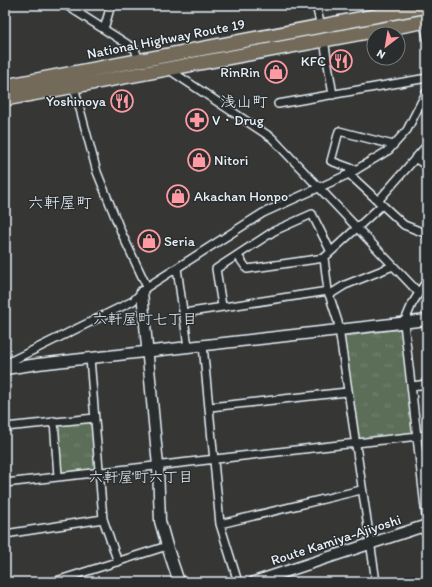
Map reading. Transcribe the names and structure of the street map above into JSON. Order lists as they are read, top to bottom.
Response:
{
  "streets": {
    "highway": ["National Highway Route 19"],
    "street": ["Route Kamiya-Ajiyoshi"]
  },
  "districts": [
    "浅山町",
    "六軒屋町",
    "六軒屋町七丁目",
    "六軒屋町六丁目"
  ],
  "places": {
    "restaurant": ["KFC", "Yoshinoya"],
    "shop": [
      "RinRin",
      "Nitori",
      "Akachan Honpo",
      "Seria"
    ],
    "pharmacy": ["V・Drug"]
  },
  "north": "bottom left"
}
